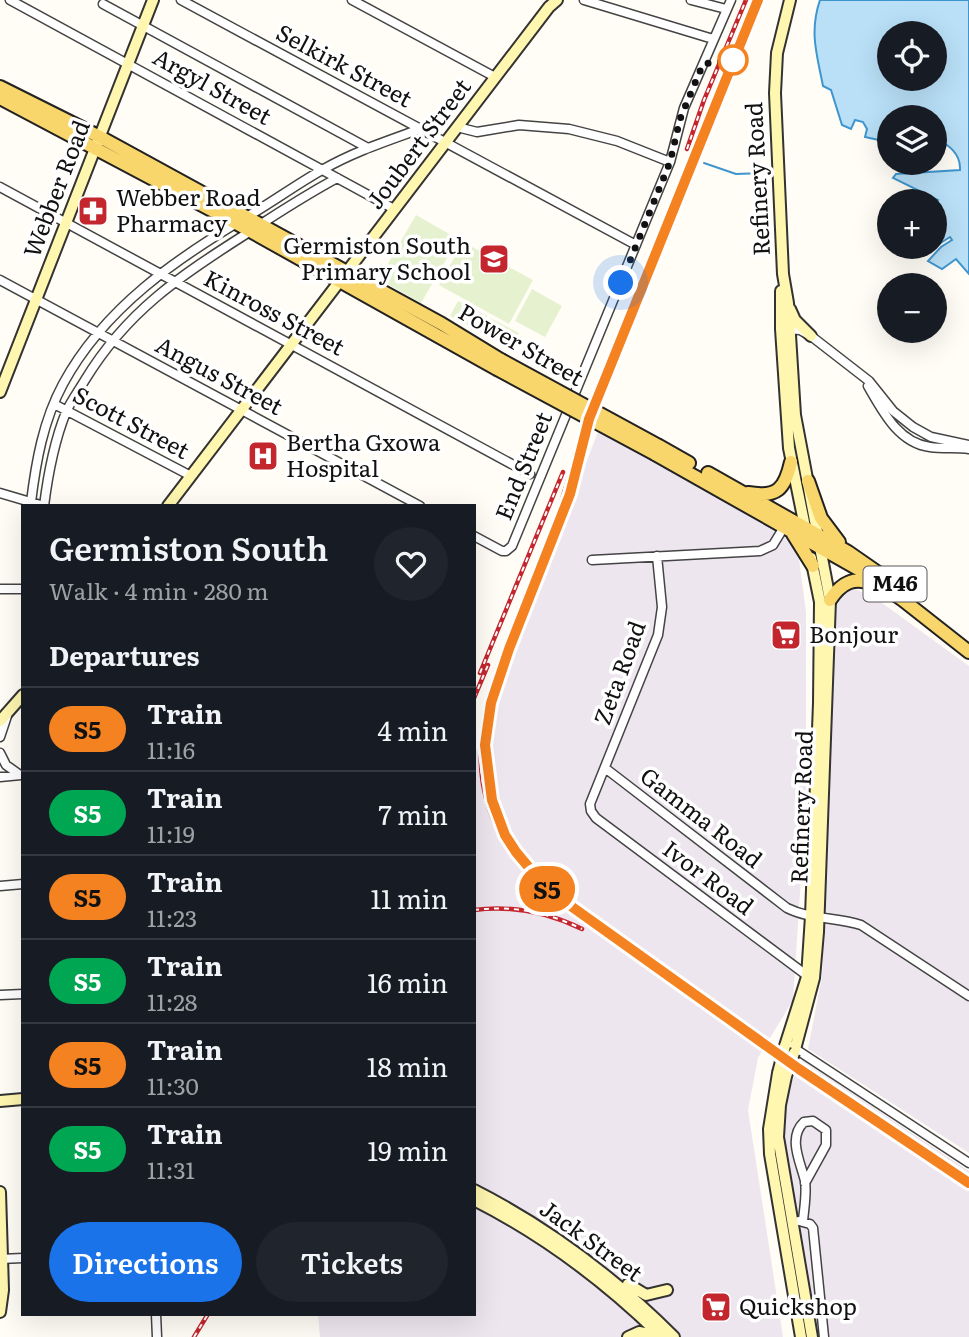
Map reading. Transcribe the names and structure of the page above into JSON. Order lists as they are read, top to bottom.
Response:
{
  "streets": {
    "main road": [
      "Joubert Street",
      "Refinery Road",
      "Webber Road",
      "Power Street",
      "M46",
      "Jack Street"
    ],
    "street": [
      "Selkirk Street",
      "Argyl Street",
      "Kinross Street",
      "Angus Street",
      "Scott Street",
      "End Street",
      "Zeta Road",
      "Gamma Road",
      "Ivor Road"
    ]
  },
  "crossings": [
    ["Selkirk Street", "Joubert Street"],
    ["Selkirk Street", "End Street"],
    ["Argyl Street", "Joubert Street"],
    ["Argyl Street", "Webber Road"],
    ["Joubert Street", "Kinross Street"],
    ["Joubert Street", "Power Street"],
    ["Joubert Street", "Angus Street"],
    ["Joubert Street", "Scott Street"],
    ["Refinery Road", "Power Street"],
    ["Refinery Road", "Gamma Road"],
    ["Refinery Road", "Ivor Road"],
    ["Webber Road", "Kinross Street"],
    ["Webber Road", "Power Street"],
    ["Webber Road", "Angus Street"],
    ["Zeta Road", "Gamma Road"],
    ["Zeta Road", "Ivor Road"]
  ],
  "places": {
    "pharmacy": ["Webber Road Pharmacy"],
    "school or university": ["Germiston South Primary School"],
    "hospital": ["Bertha Gxowa Hospital"],
    "supermarket": ["Bonjour", "Quickshop"]
  },
  "page": {
    "on_map": "S5",
    "map_buttons": ["+", "−"],
    "heading": [
      ["Germiston South", "Walk · 4 min · 280 m"],
      "Departures"
    ],
    "list": [
      {
        "mark": "S5",
        "name": "Train",
        "note": "11:16",
        "value": "4 min"
      },
      {
        "mark": "S5",
        "name": "Train",
        "note": "11:19",
        "value": "7 min"
      },
      {
        "mark": "S5",
        "name": "Train",
        "note": "11:23",
        "value": "11 min"
      },
      {
        "mark": "S5",
        "name": "Train",
        "note": "11:28",
        "value": "16 min"
      },
      {
        "mark": "S5",
        "name": "Train",
        "note": "11:30",
        "value": "18 min"
      },
      {
        "mark": "S5",
        "name": "Train",
        "note": "11:31",
        "value": "19 min"
      }
    ],
    "buttons": ["Directions", "Tickets"]
  }
}
